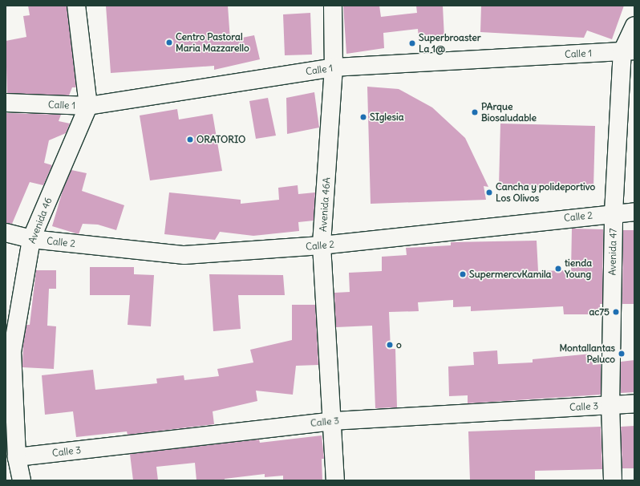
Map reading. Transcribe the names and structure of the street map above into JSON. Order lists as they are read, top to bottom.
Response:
{
  "streets": {
    "street": [
      "Calle 1",
      "Avenida 46A",
      "Calle 2",
      "Avenida 46",
      "Avenida 47",
      "Calle 3"
    ]
  },
  "crossings": [
    ["Calle 1", "Avenida 46A"],
    ["Calle 1", "Avenida 46"],
    ["Calle 1", "Avenida 47"],
    ["Avenida 46A", "Calle 2"],
    ["Avenida 46A", "Calle 3"],
    ["Calle 2", "Avenida 46"],
    ["Calle 2", "Avenida 47"],
    ["Avenida 46", "Calle 3"],
    ["Avenida 47", "Calle 3"]
  ],
  "places": [
    "Centro Pastoral Maria Mazzarello",
    "Superbroaster La 1@",
    "PArque Biosaludable",
    "SIglesia",
    "ORATORIO",
    "Cancha y polideportivo Los Olivos",
    "tienda Young",
    "SupermercvKamila",
    "ac75",
    "o",
    "Montallantas Peluco"
  ]
}
